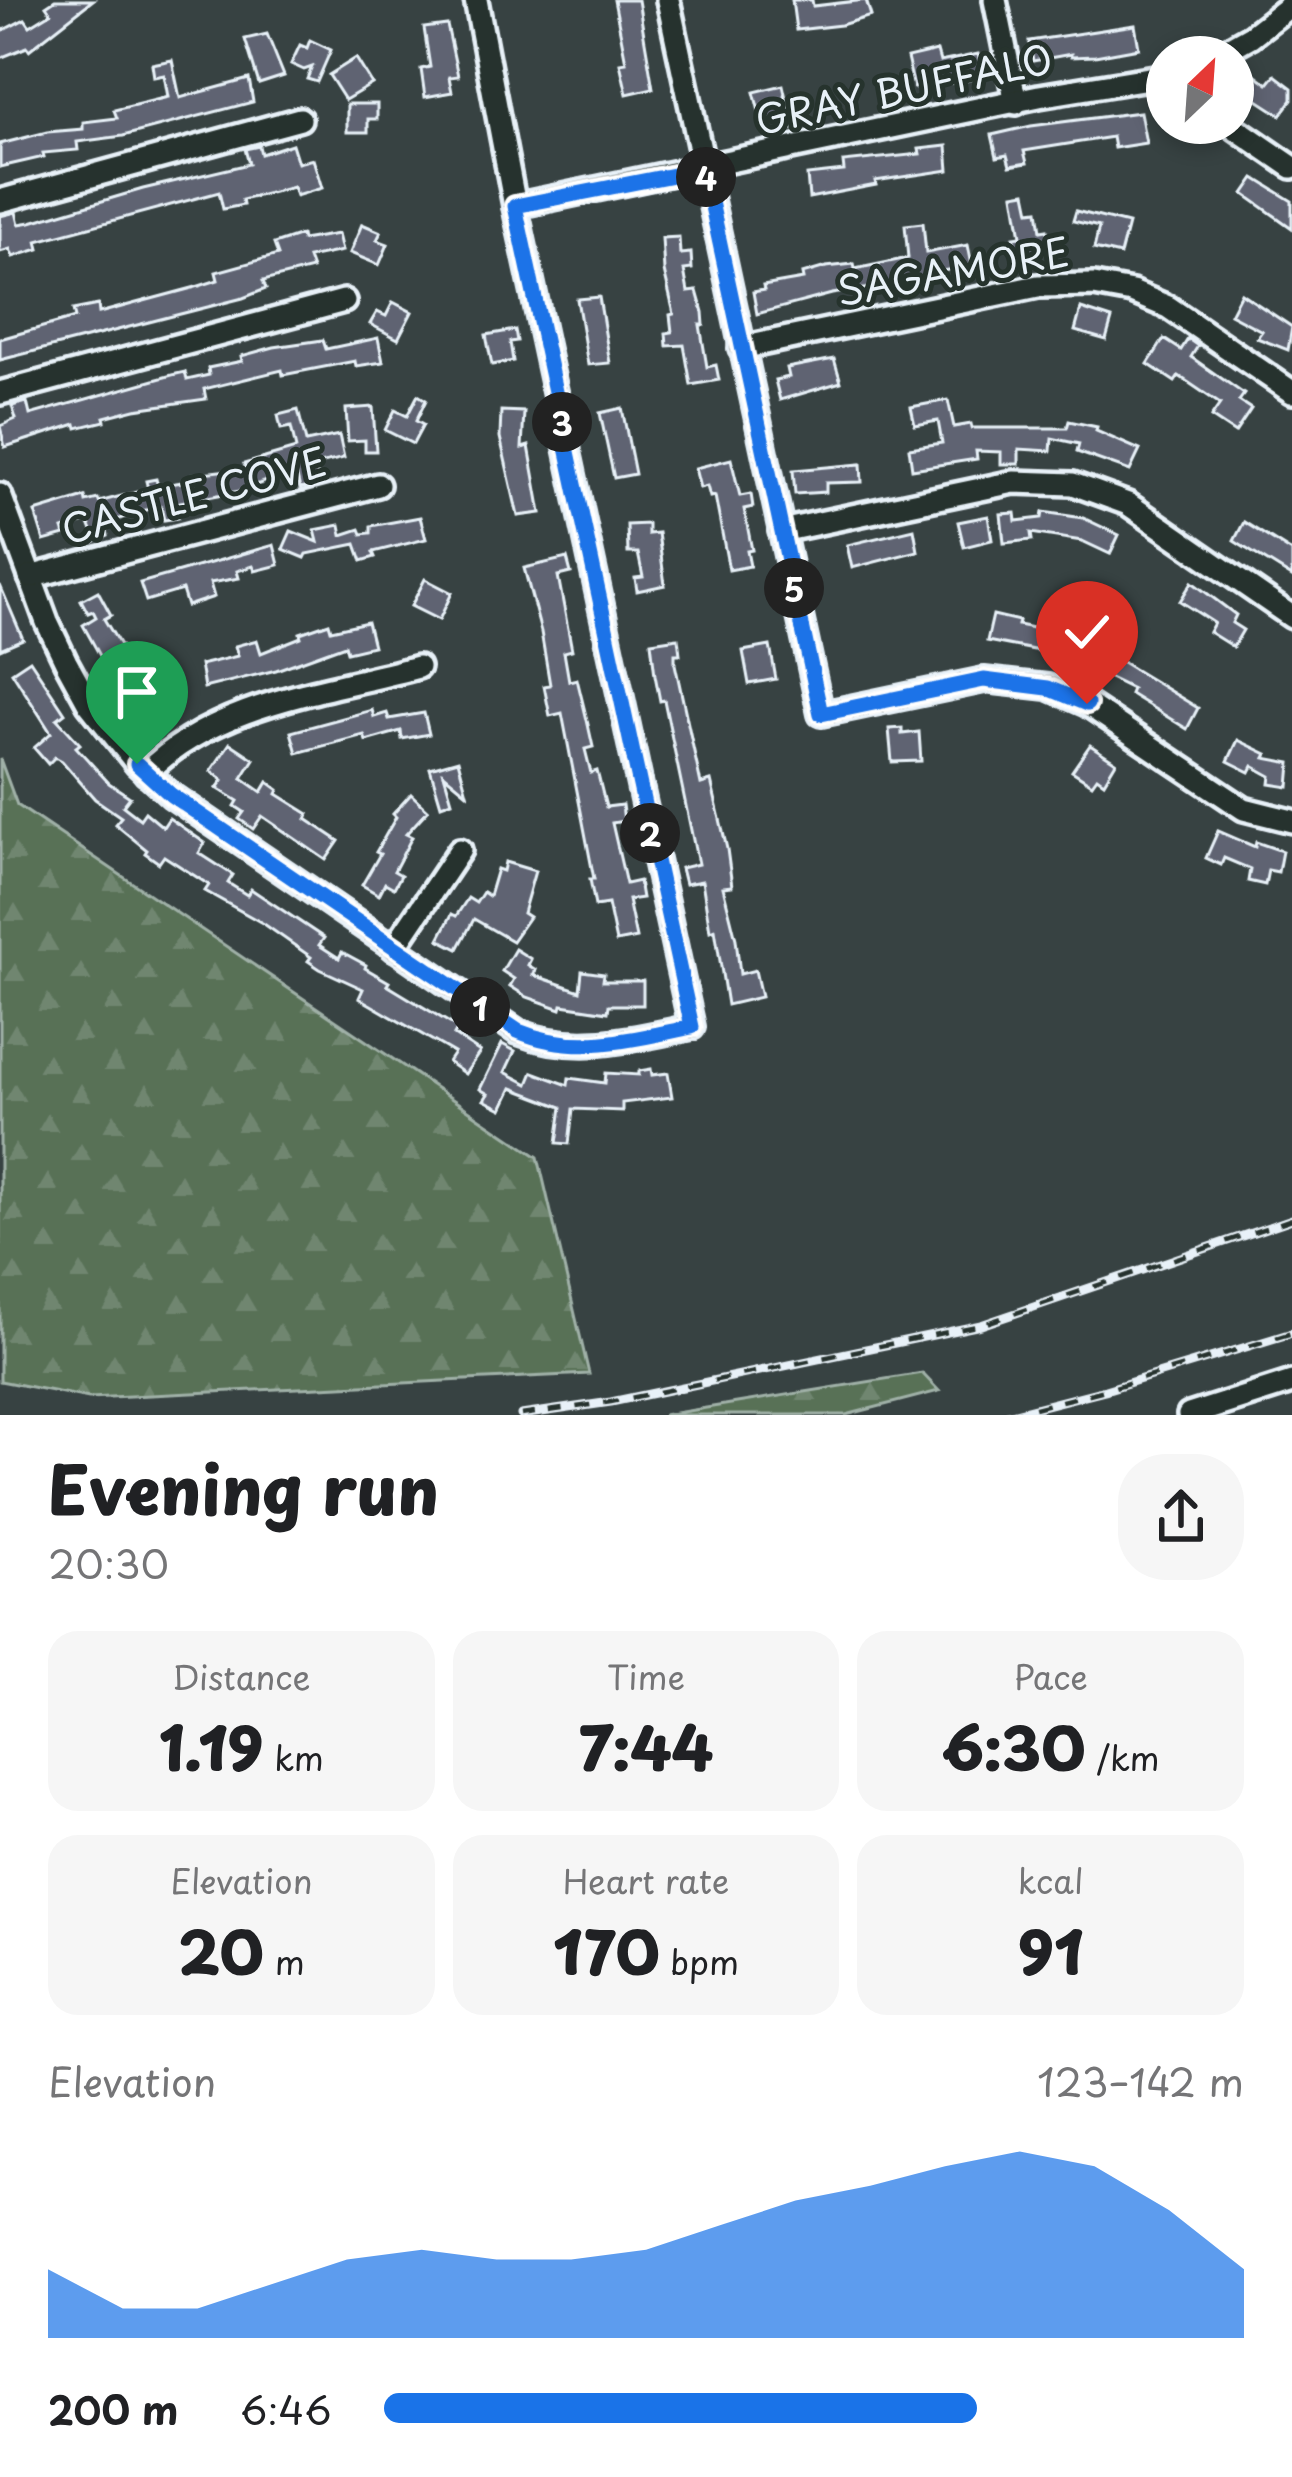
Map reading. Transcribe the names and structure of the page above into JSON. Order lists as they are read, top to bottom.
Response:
{
  "streets": {
    "street": ["GRAY BUFFALO", "SAGAMORE", "CASTLE COVE"]
  },
  "north": "top right",
  "page": {
    "pins": [
      "4",
      "3",
      "5",
      "2",
      "1"
    ],
    "heading": ["Evening run", "20:30"],
    "stats": [
      ["Distance", "1.19 km"],
      ["Time", "7:44"],
      ["Pace", "6:30 /km"],
      ["Elevation", "20 m"],
      ["Heart rate", "170 bpm"],
      ["kcal", "91"]
    ],
    "chart": ["Elevation", "123–142 m"],
    "list": [
      {
        "name": "200 m",
        "note": "6:46"
      }
    ]
  }
}
